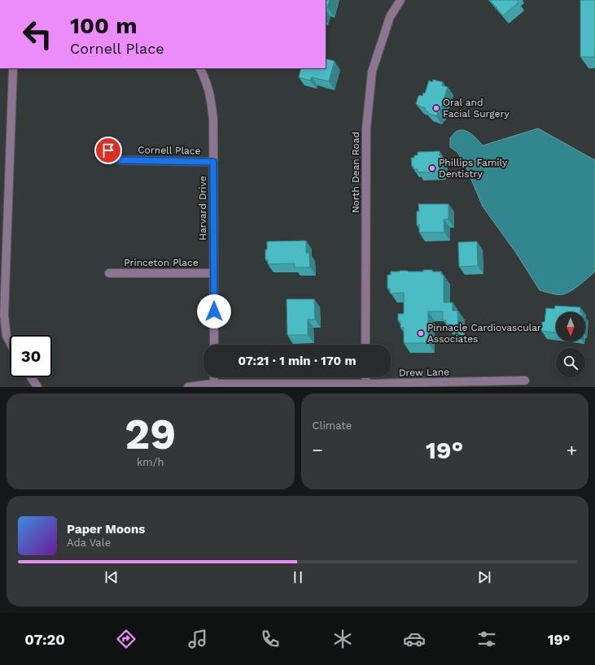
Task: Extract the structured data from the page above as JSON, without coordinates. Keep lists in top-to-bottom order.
{
  "streets": {
    "street": [
      "Cornell Place",
      "North Dean Road",
      "Harvard Drive",
      "Princeton Place",
      "Drew Lane"
    ]
  },
  "crossings": [
    ["Cornell Place", "Harvard Drive"],
    ["Harvard Drive", "Princeton Place"]
  ],
  "places": ["Oral and Facial Surgery", "Phillips Family Dentistry", "Pinnacle Cardiovascular Associates"],
  "north": "bottom",
  "page": {
    "turn": ["100 m", "Cornell Place"],
    "limit": "30",
    "trip": "07:21 · 1 min · 170 m",
    "tile": [
      ["29", "km/h"],
      "Climate"
    ],
    "heat": ["−", "19°", "+"],
    "song": ["Paper Moons", "Ada Vale"],
    "tabs": ["07:20", "19°"]
  }
}
